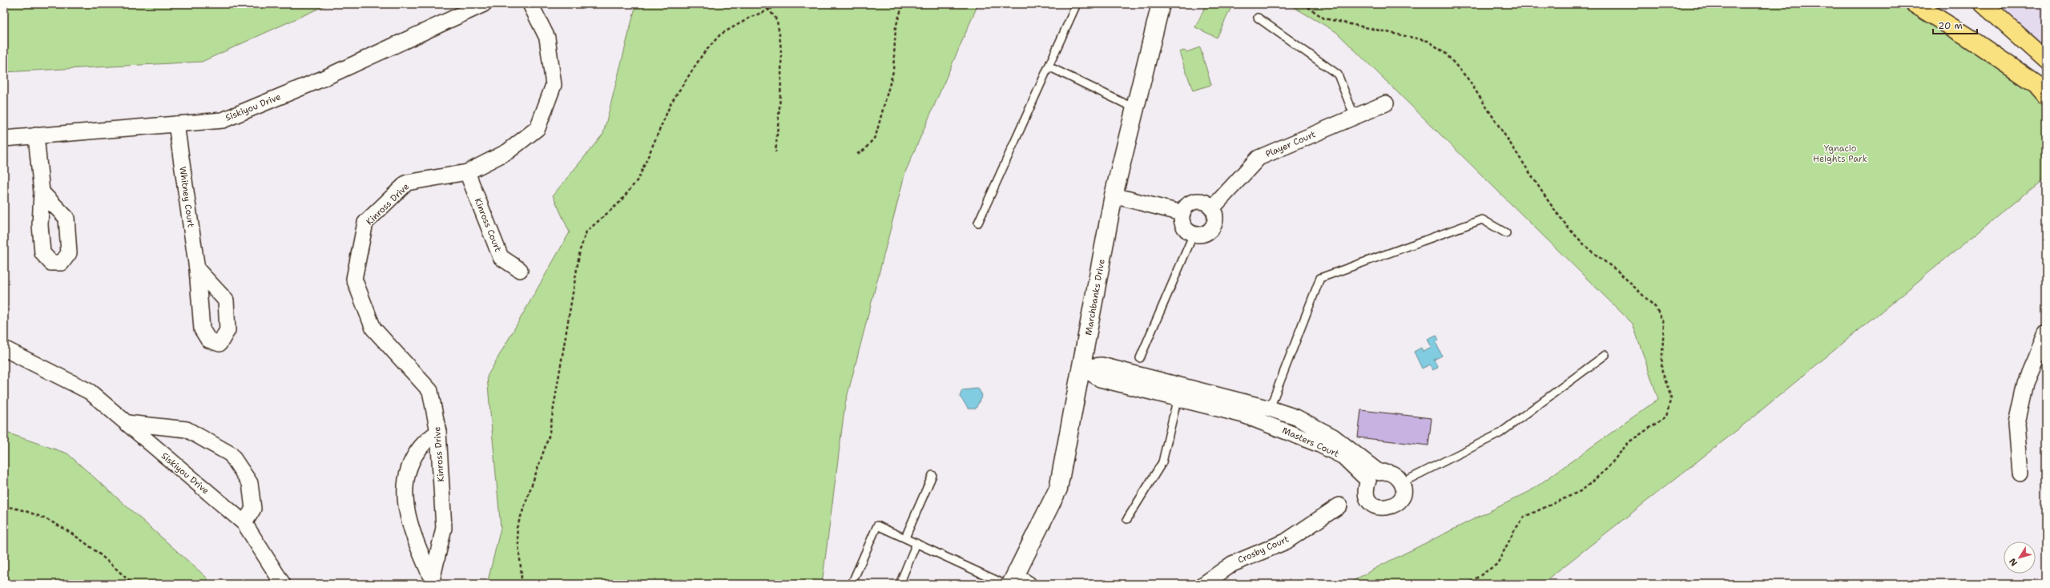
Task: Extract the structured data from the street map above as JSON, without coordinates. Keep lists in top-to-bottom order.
{
  "streets": {
    "street": [
      "Siskiyou Drive",
      "Player Court",
      "Whitney Court",
      "Kinross Drive",
      "Kinross Court",
      "Marchbanks Drive",
      "Masters Court",
      "Crosby Court"
    ]
  },
  "crossings": [
    ["Siskiyou Drive", "Whitney Court"],
    ["Kinross Drive", "Kinross Court"],
    ["Marchbanks Drive", "Masters Court"]
  ],
  "parks": ["Ygnacio Heights Park"],
  "scale_bar": "20 m",
  "north": "bottom left"
}
